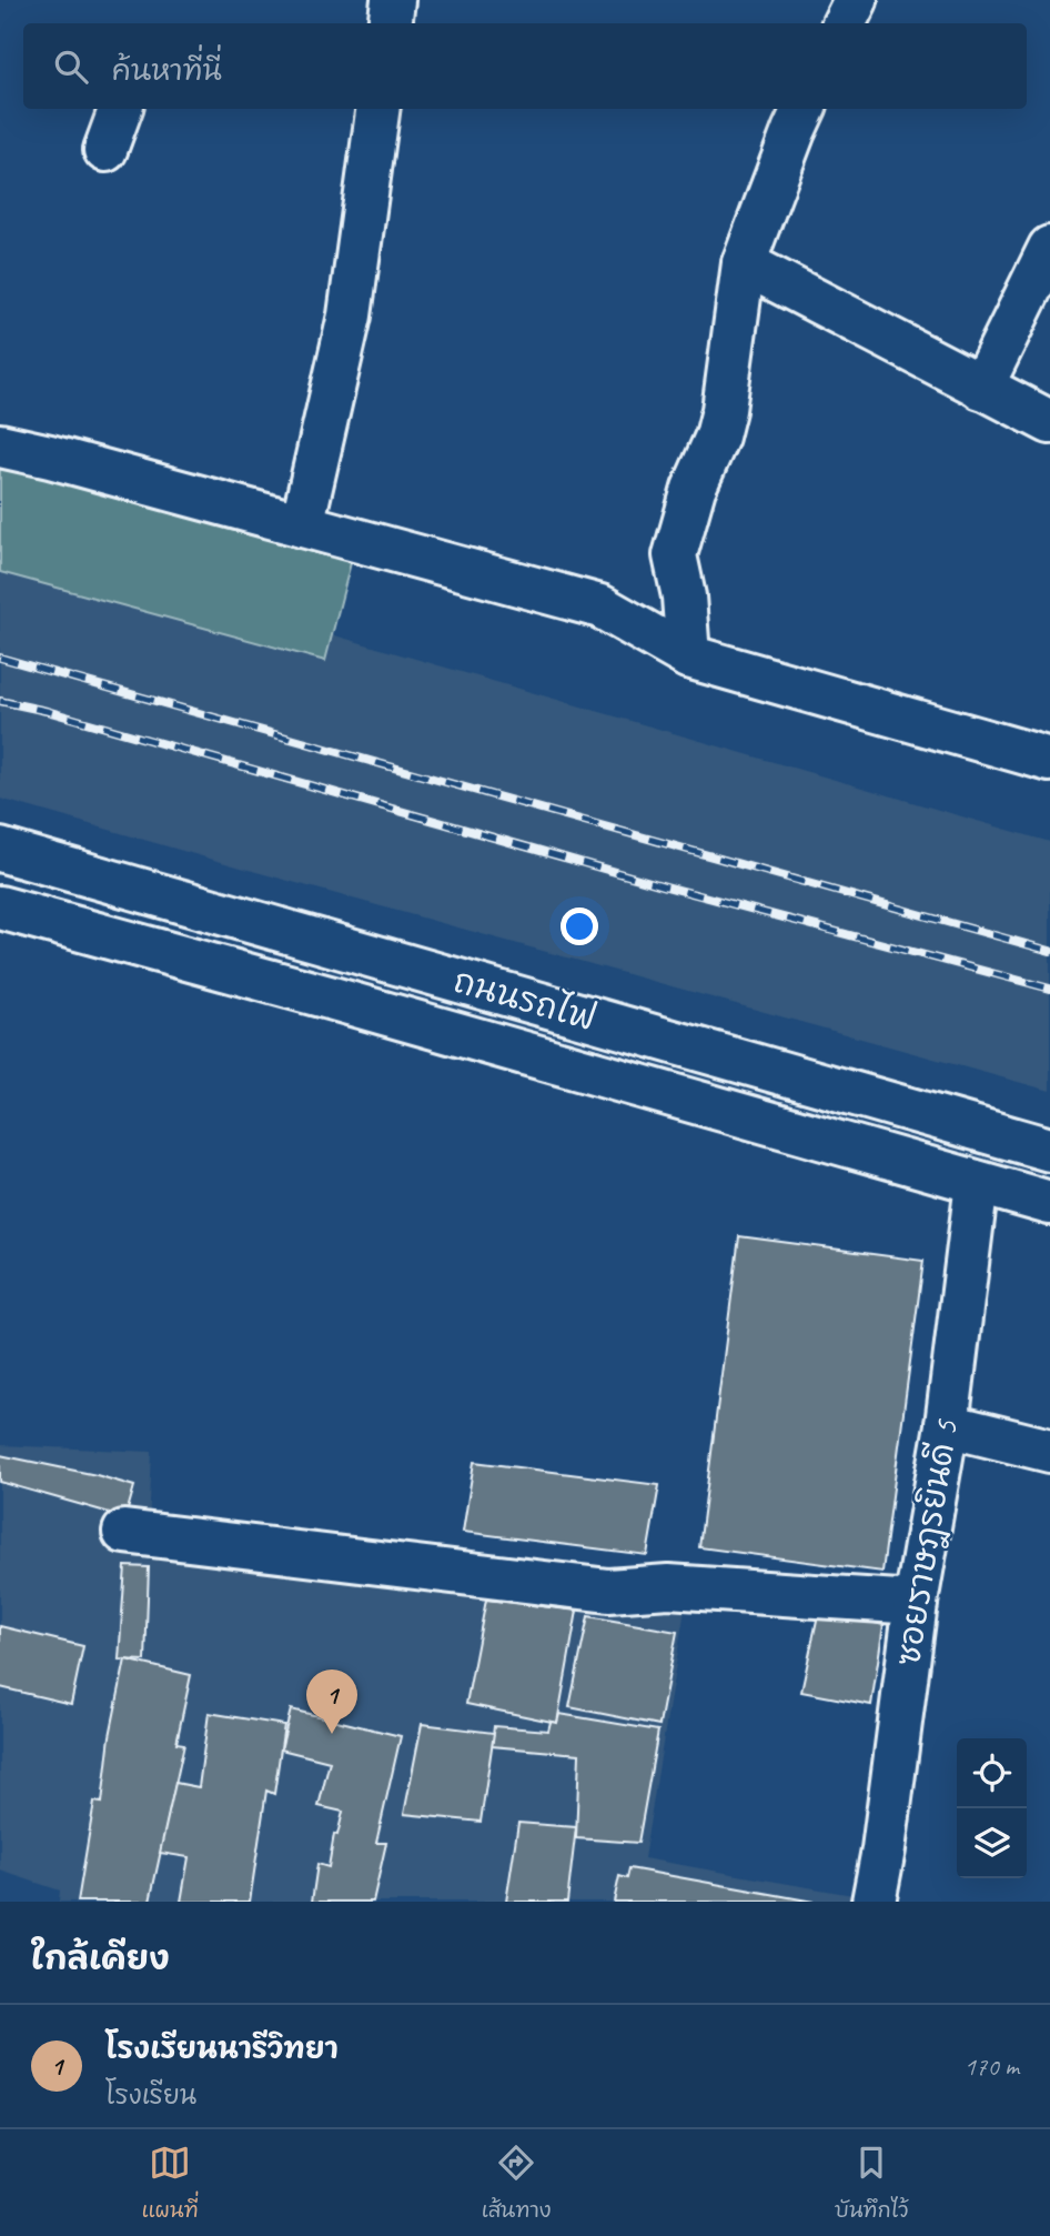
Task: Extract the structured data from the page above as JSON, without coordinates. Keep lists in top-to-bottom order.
{
  "streets": {
    "street": ["ถนนรถไฟ", "ซอยราษฎรยินดี 5"]
  },
  "crossings": [
    ["ถนนรถไฟ", "ซอยราษฎรยินดี 5"]
  ],
  "page": {
    "search": "ค้นหาที่นี่",
    "pins": "1",
    "heading": "ใกล้เคียง",
    "list": [
      {
        "mark": "1",
        "name": "โรงเรียนนารีวิทยา",
        "note": "โรงเรียน",
        "value": "170 m"
      }
    ],
    "nav": ["แผนที่", "เส้นทาง", "บันทึกไว้"]
  }
}
